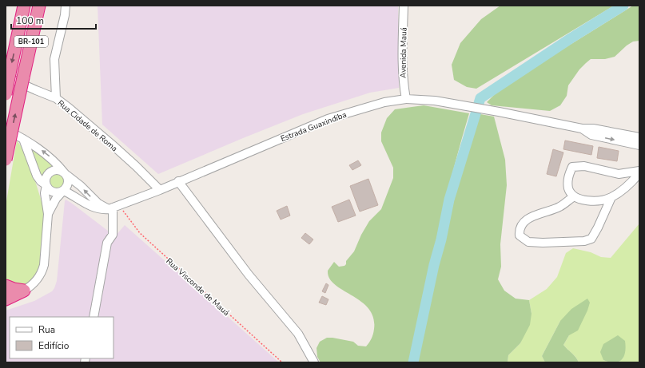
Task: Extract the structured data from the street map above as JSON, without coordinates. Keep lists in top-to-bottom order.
{
  "streets": {
    "highway": ["BR-101"],
    "street": ["Avenida Mauá", "Rua Cidade de Roma", "Estrada Guaxindiba"],
    "path": ["Rua Visconde de Mauá"]
  },
  "crossings": [
    ["BR-101", "Rua Cidade de Roma"],
    ["Avenida Mauá", "Estrada Guaxindiba"],
    ["Rua Cidade de Roma", "Estrada Guaxindiba"],
    ["Estrada Guaxindiba", "Rua Visconde de Mauá"]
  ],
  "legend": ["Rua", "Edifício"],
  "scale_bar": "100 m"
}
